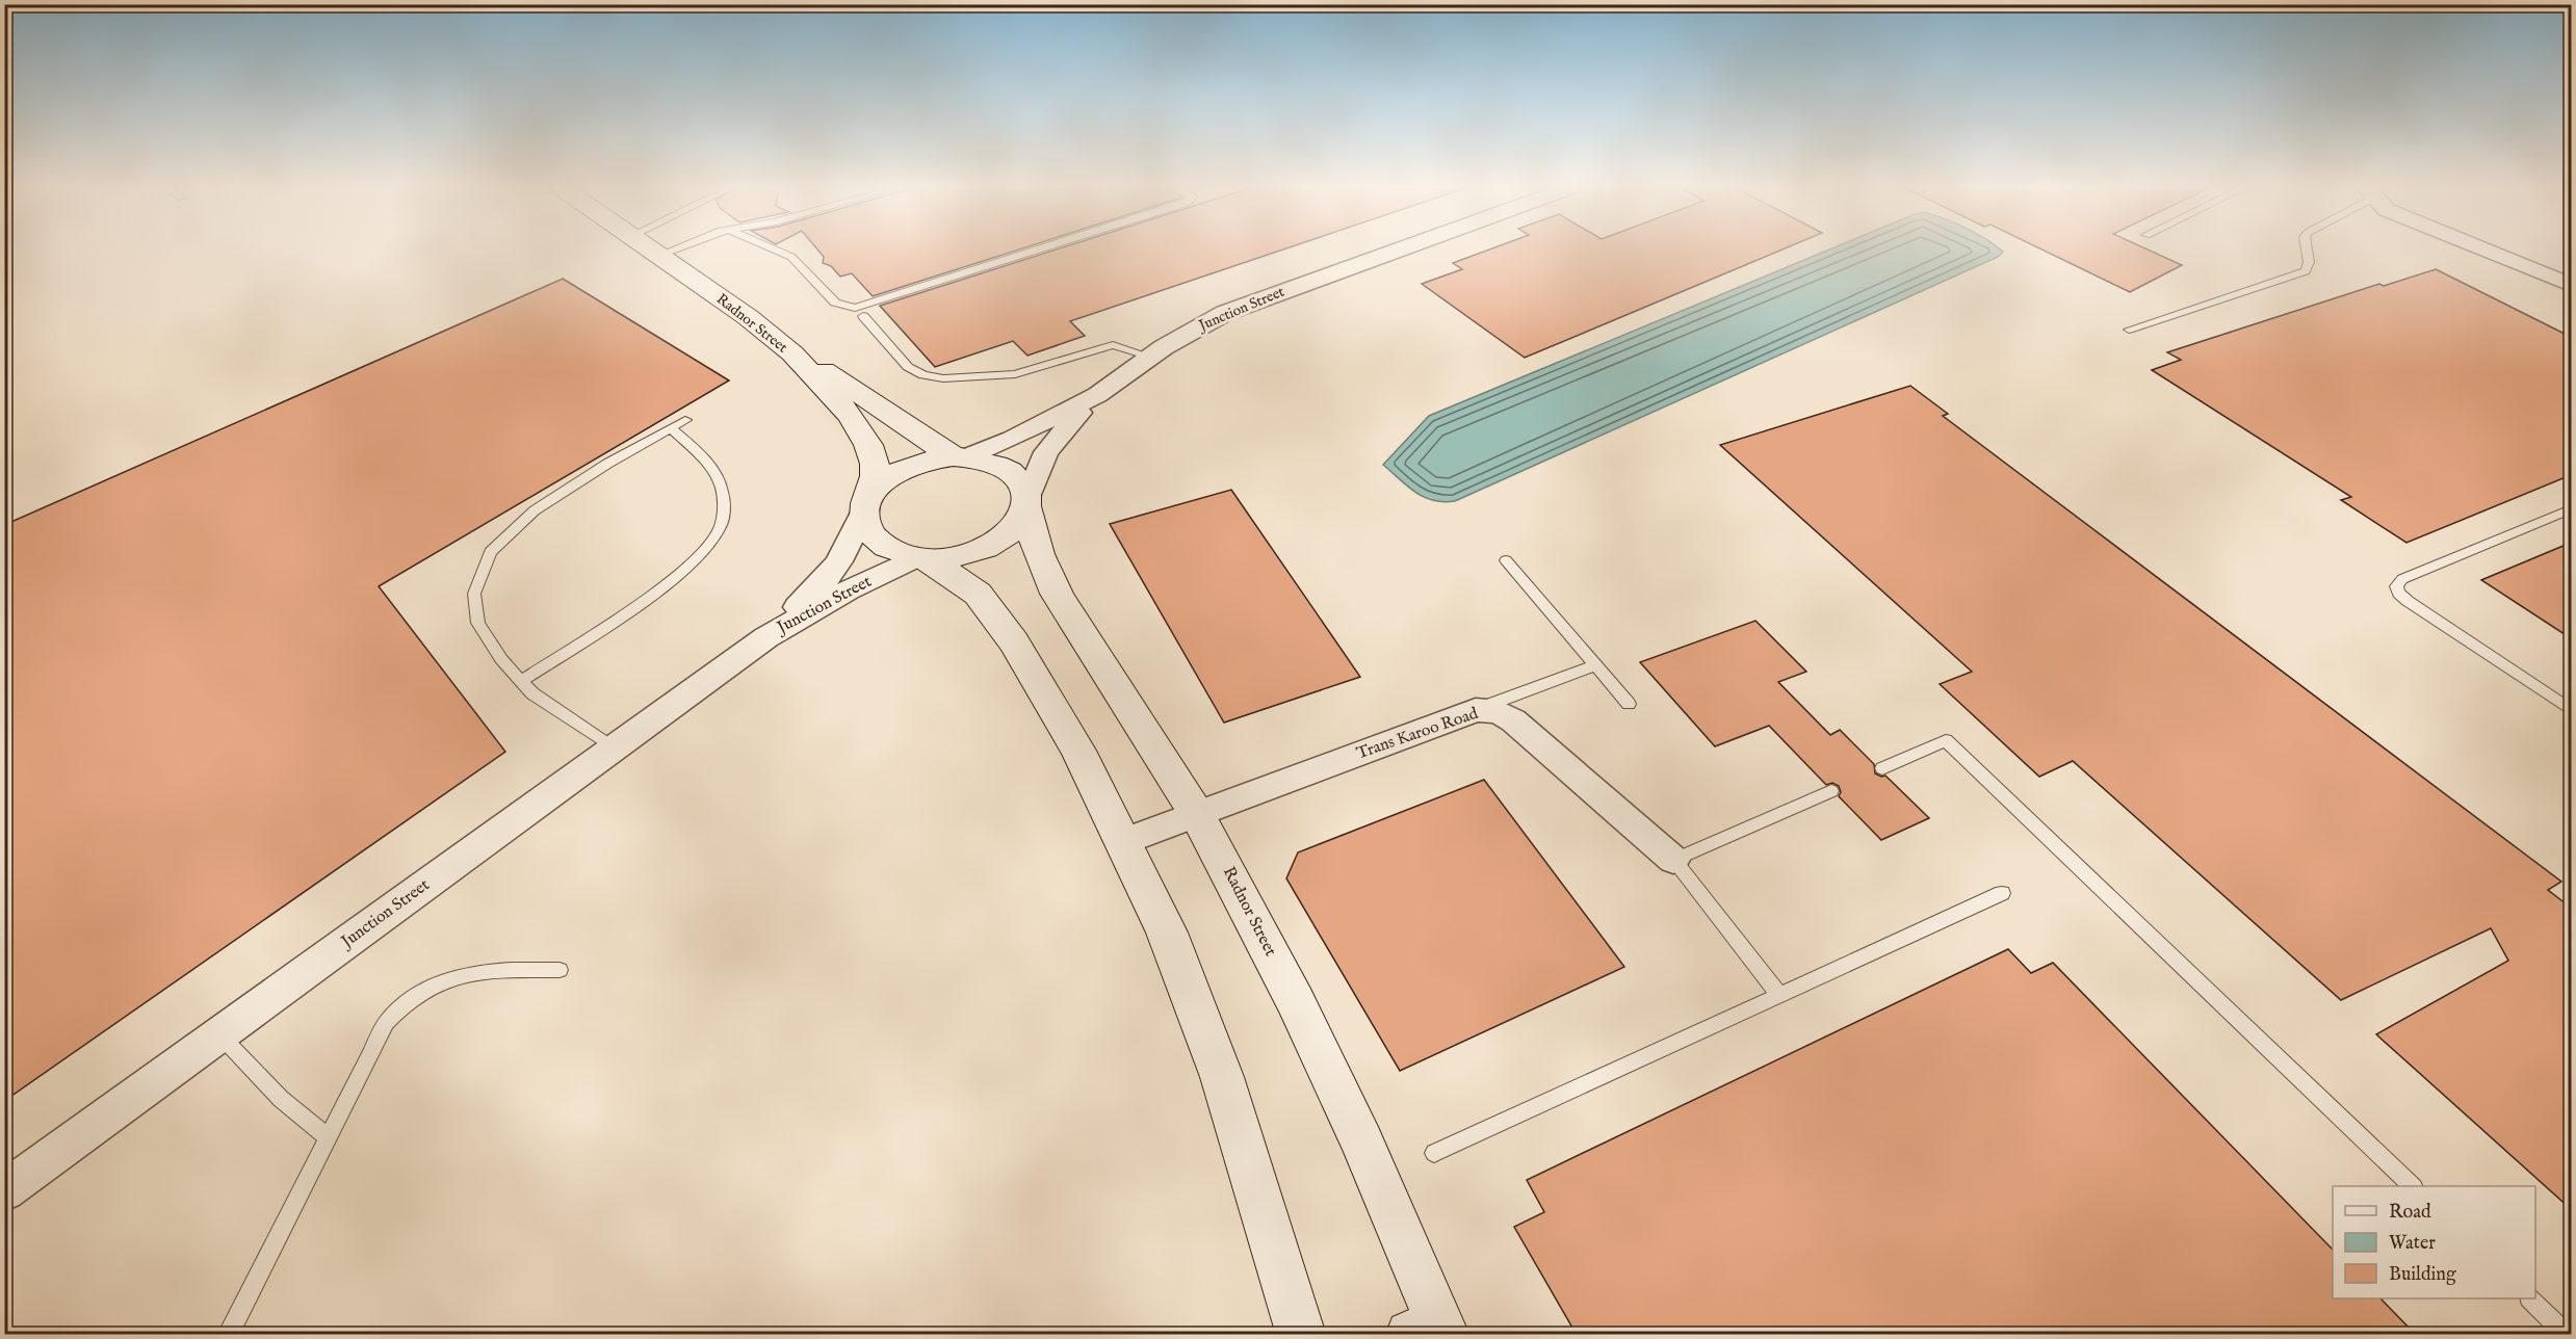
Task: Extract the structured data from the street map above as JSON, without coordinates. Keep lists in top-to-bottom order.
{
  "streets": {
    "street": ["Junction Street", "Radnor Street", "Trans Karoo Road"]
  },
  "crossings": [
    ["Junction Street", "Radnor Street"],
    ["Radnor Street", "Trans Karoo Road"]
  ],
  "legend": ["Road", "Water", "Building"]
}
